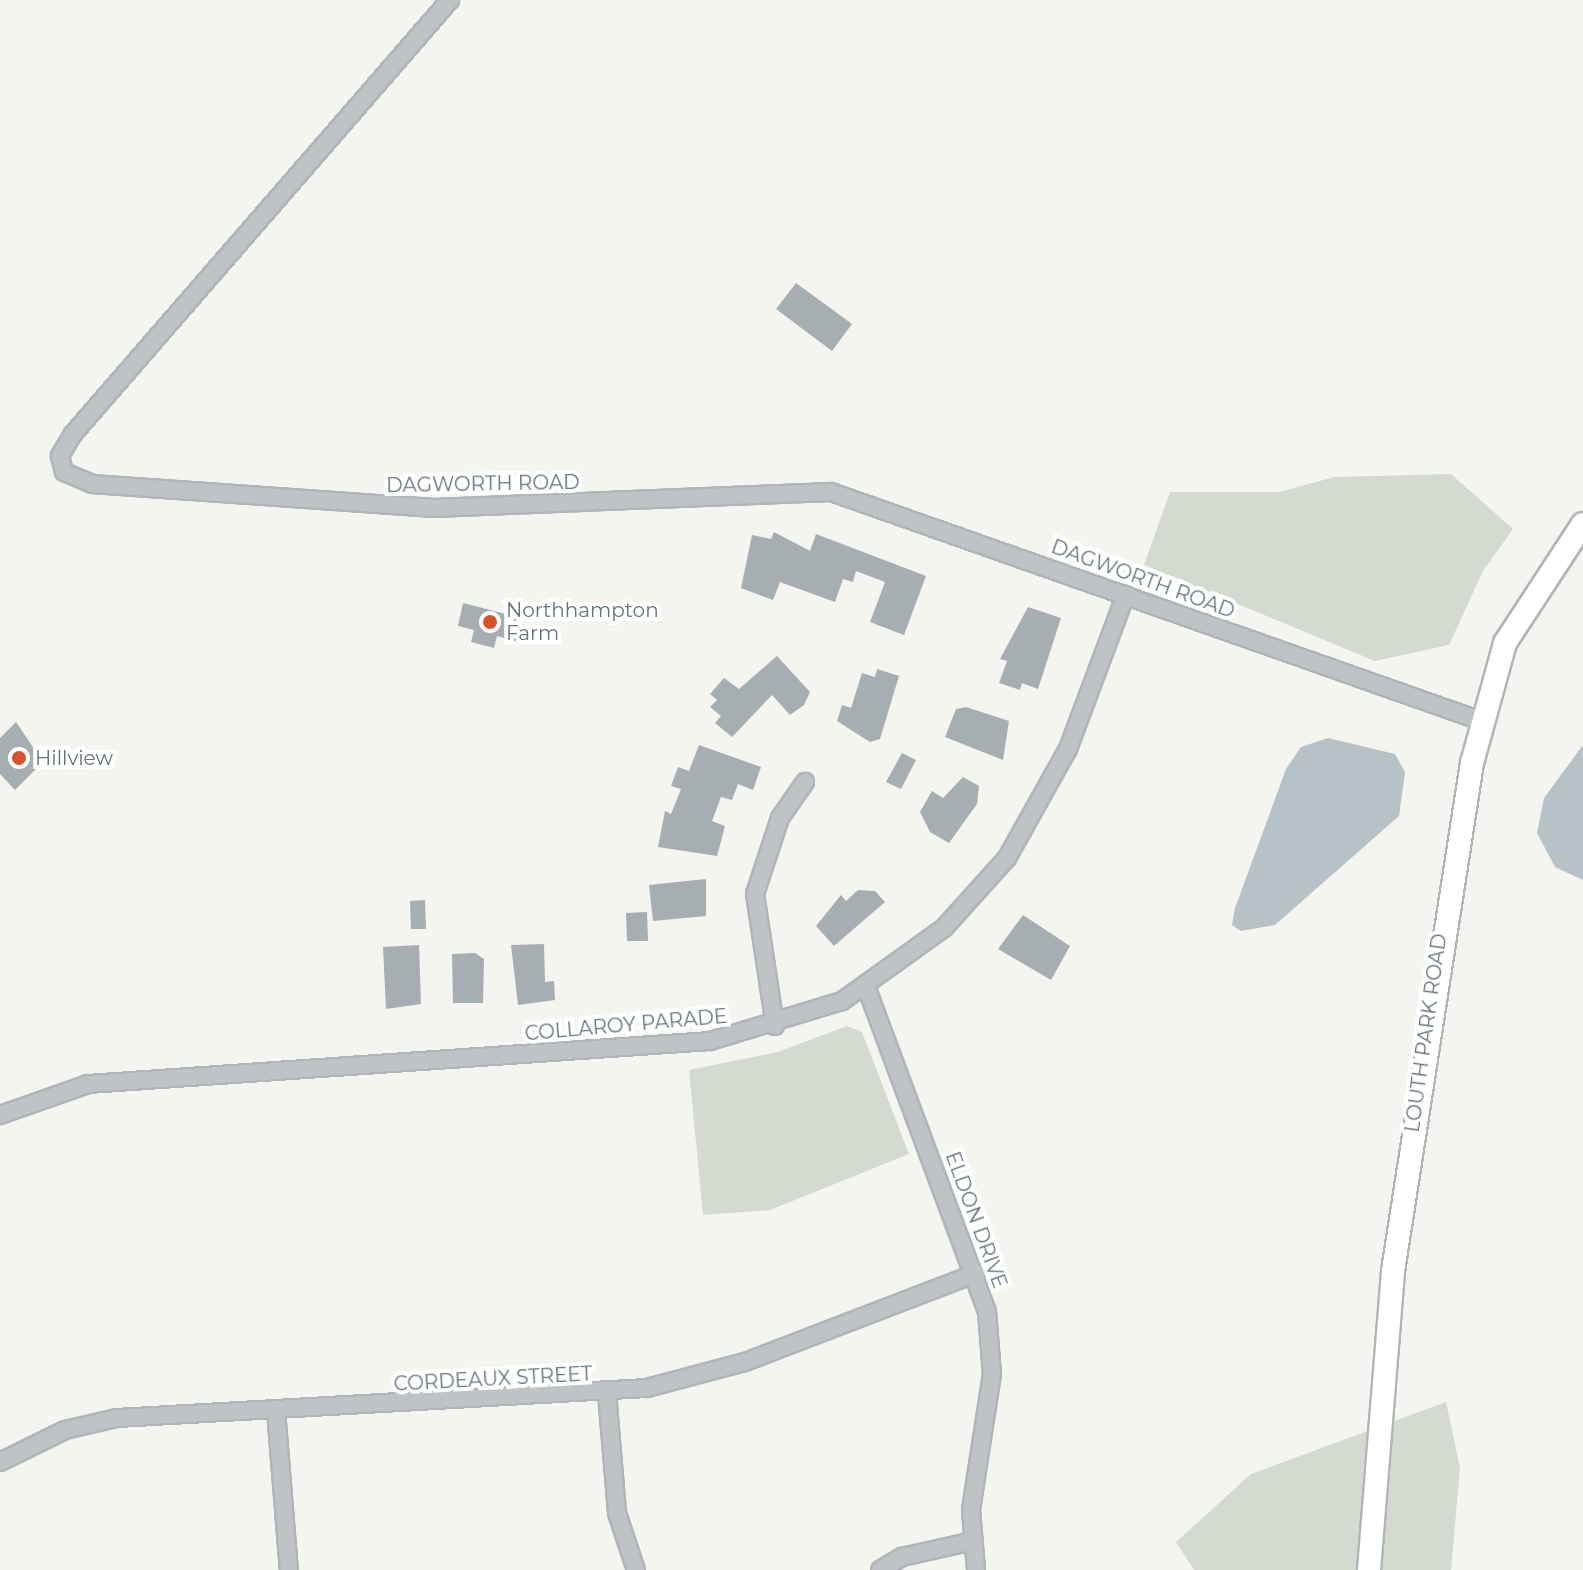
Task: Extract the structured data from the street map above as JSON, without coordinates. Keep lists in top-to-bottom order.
{
  "streets": {
    "street": [
      "DAGWORTH ROAD",
      "COLLAROY PARADE",
      "LOUTH PARK ROAD",
      "ELDON DRIVE",
      "CORDEAUX STREET"
    ]
  },
  "crossings": [
    ["DAGWORTH ROAD", "COLLAROY PARADE"],
    ["DAGWORTH ROAD", "LOUTH PARK ROAD"],
    ["COLLAROY PARADE", "ELDON DRIVE"],
    ["ELDON DRIVE", "CORDEAUX STREET"]
  ],
  "places": ["Northhampton Farm", "Hillview"]
}
